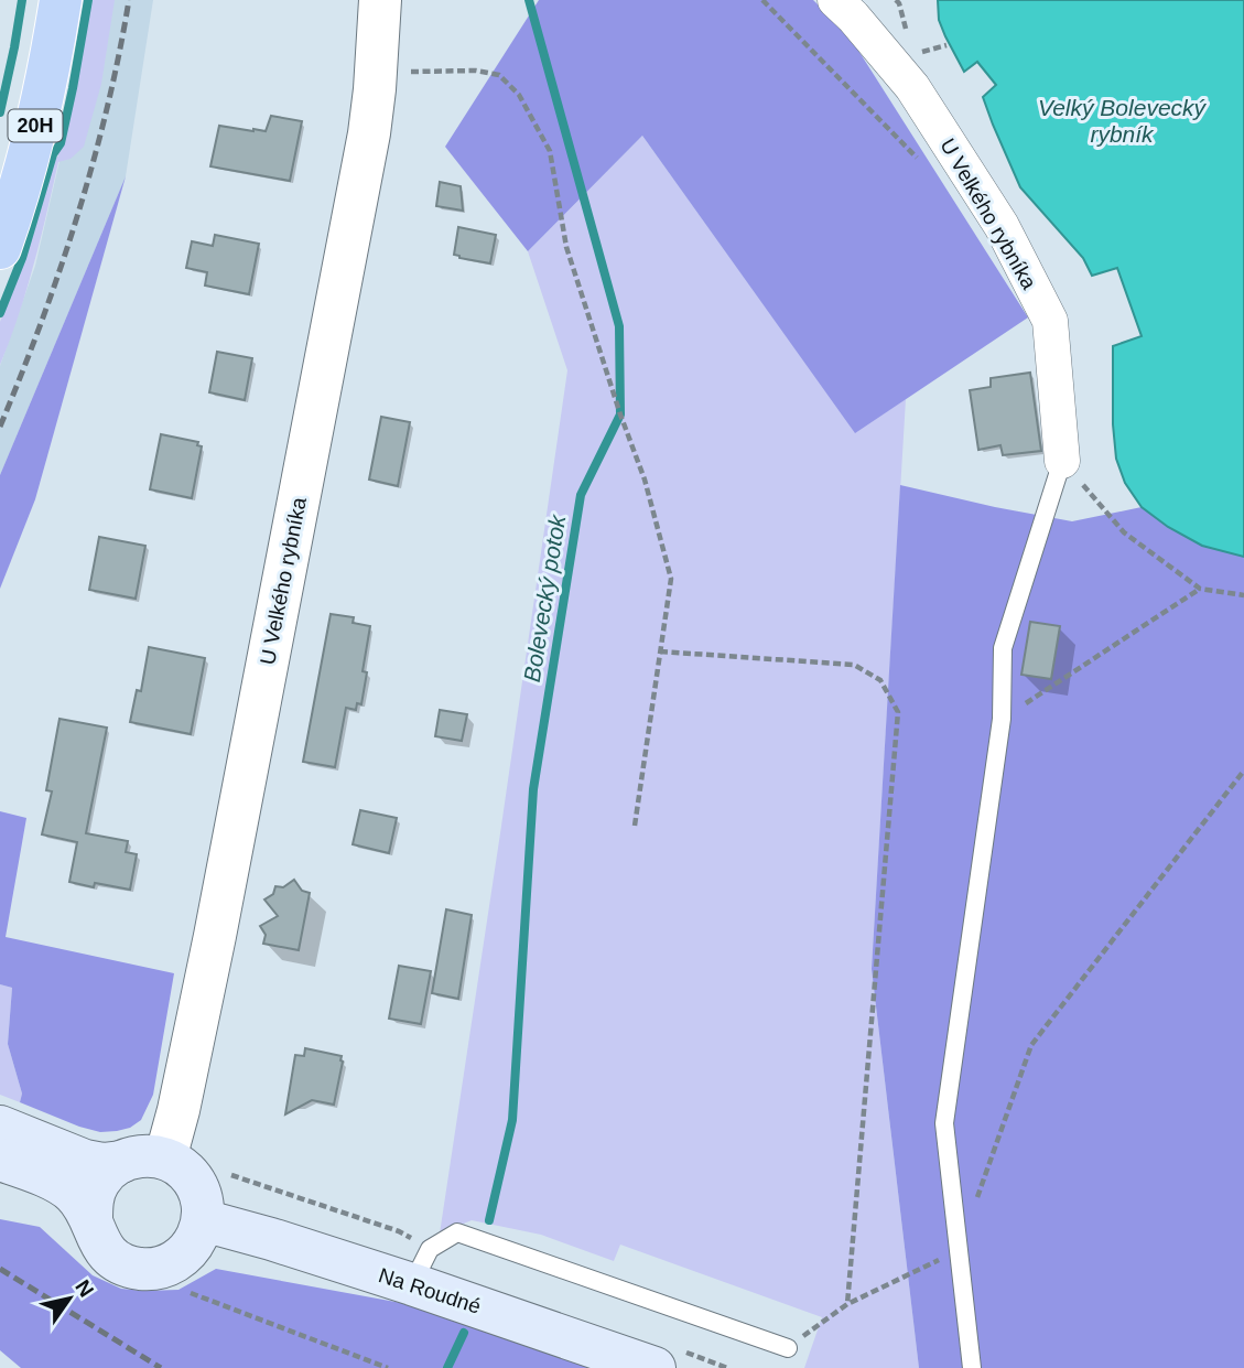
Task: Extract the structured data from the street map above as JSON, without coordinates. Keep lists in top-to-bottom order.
{
  "streets": {
    "main road": ["20H", "Na Roudné"],
    "street": ["U Velkého rybníka"]
  },
  "crossings": [
    ["U Velkého rybníka", "Na Roudné"]
  ],
  "water": ["Velký Bolevecký rybník", "Bolevecký potok"],
  "north": "top right"
}
